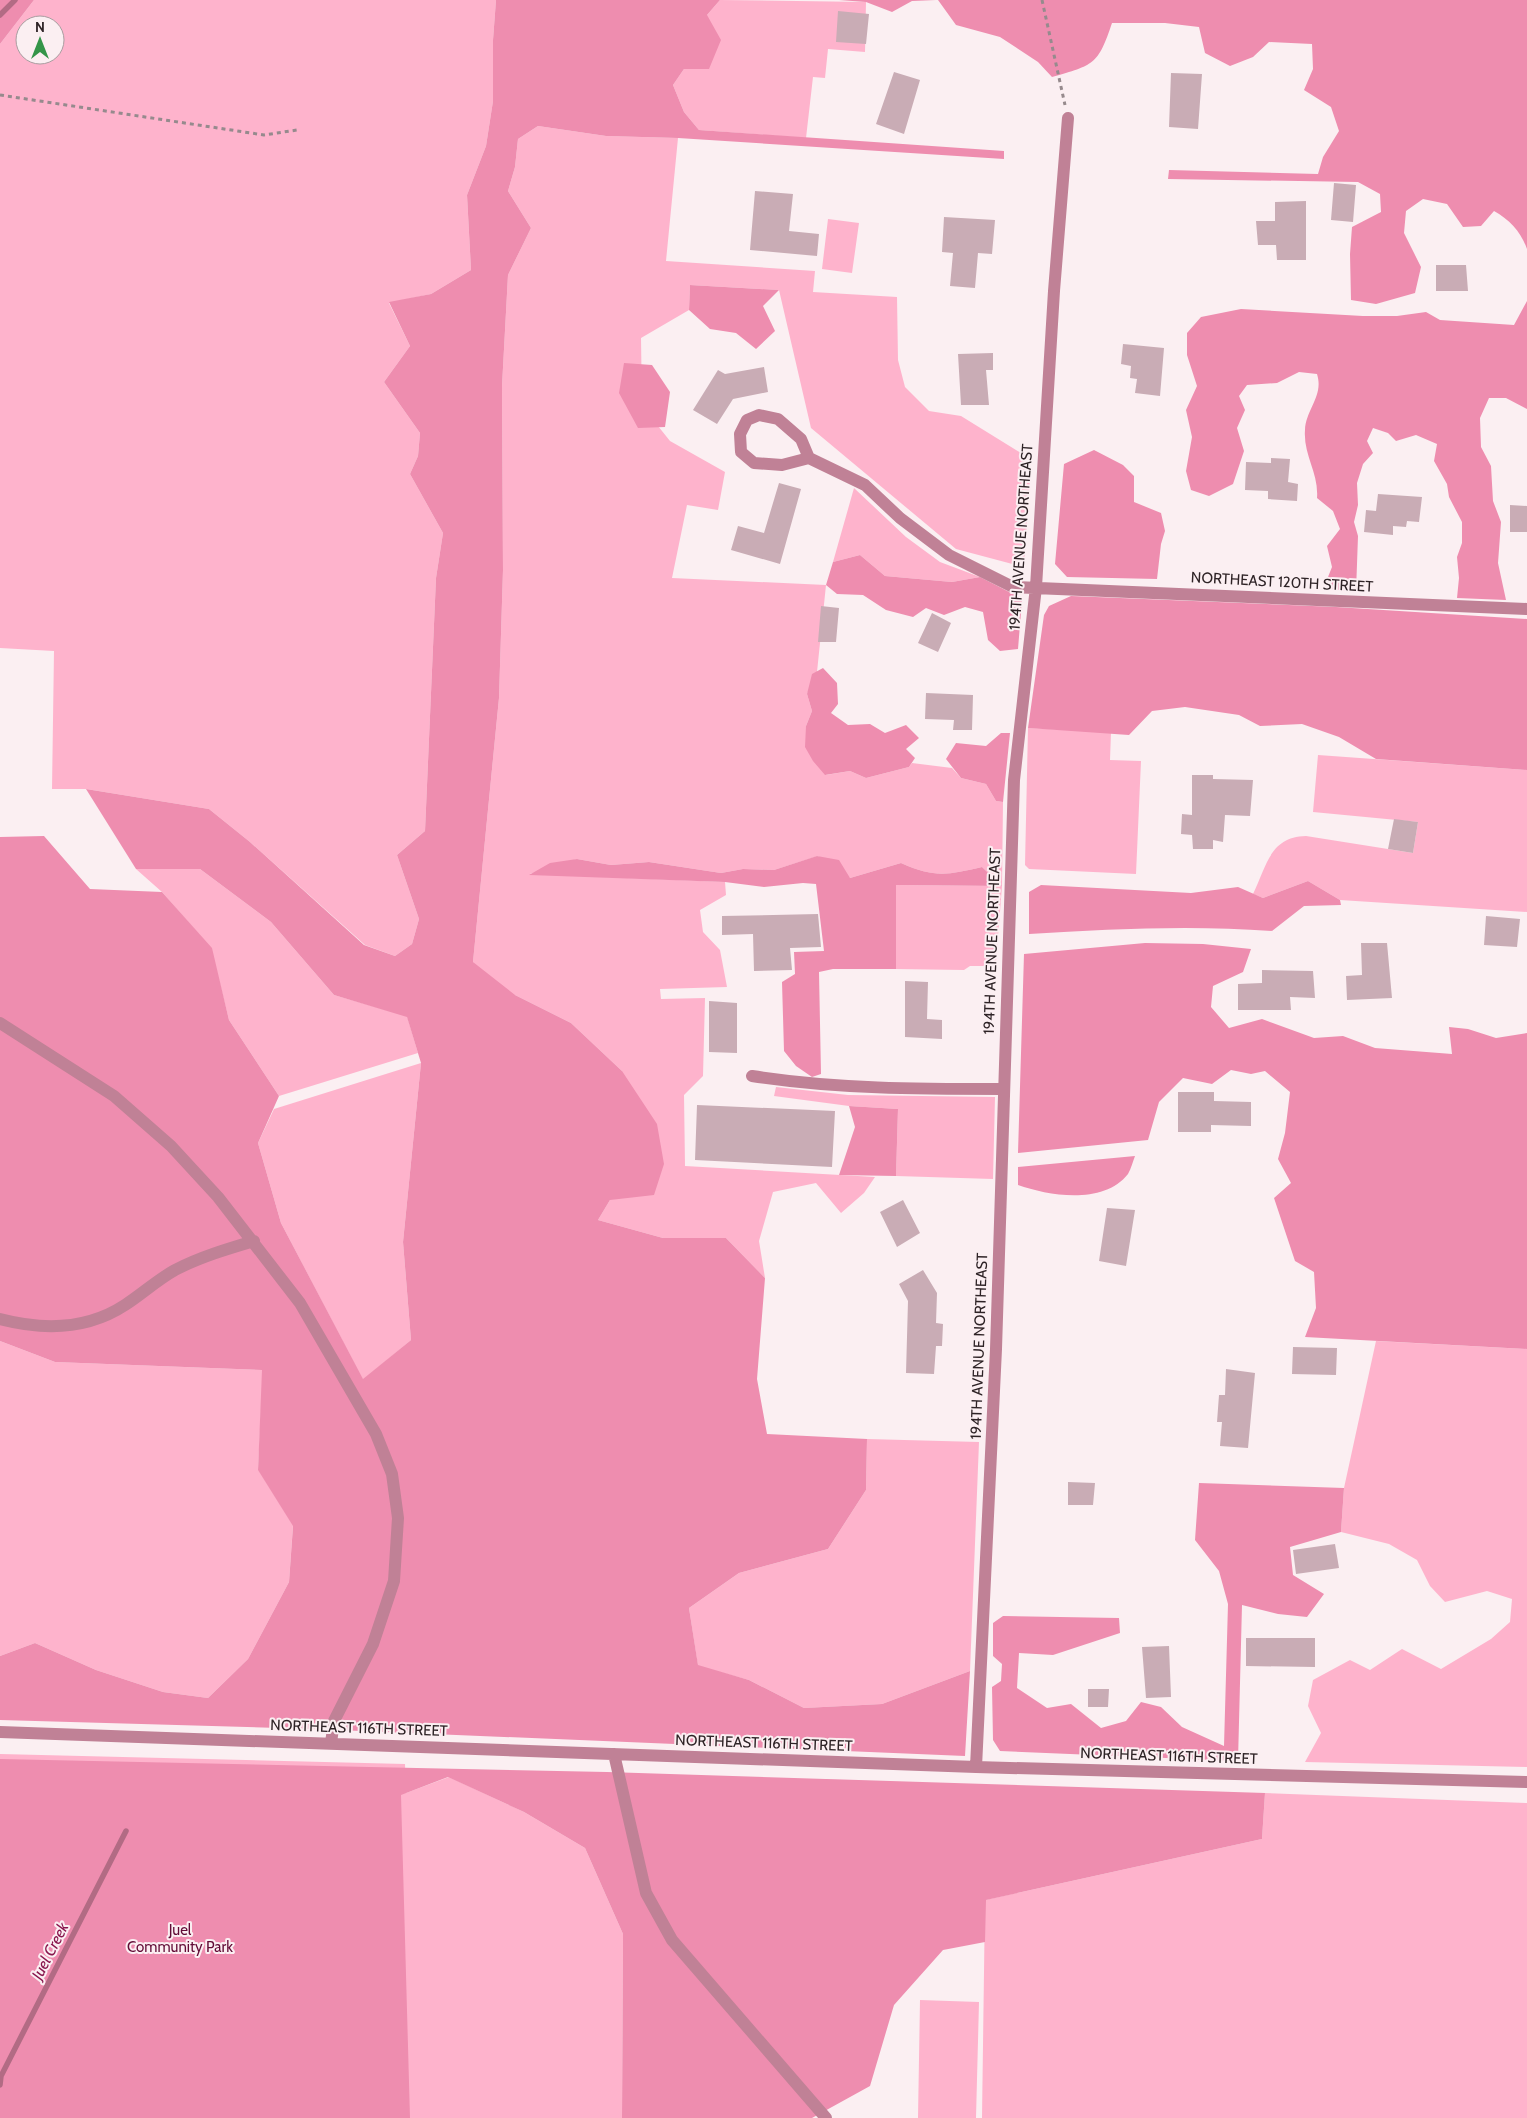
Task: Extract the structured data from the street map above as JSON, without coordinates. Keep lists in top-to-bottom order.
{
  "streets": {
    "street": ["194TH AVENUE NORTHEAST", "NORTHEAST 120TH STREET", "NORTHEAST 116TH STREET"]
  },
  "crossings": [
    ["194TH AVENUE NORTHEAST", "NORTHEAST 120TH STREET"],
    ["194TH AVENUE NORTHEAST", "NORTHEAST 116TH STREET"]
  ],
  "water": ["Juel Creek"],
  "parks": ["Juel Community Park"],
  "north": "top"
}
